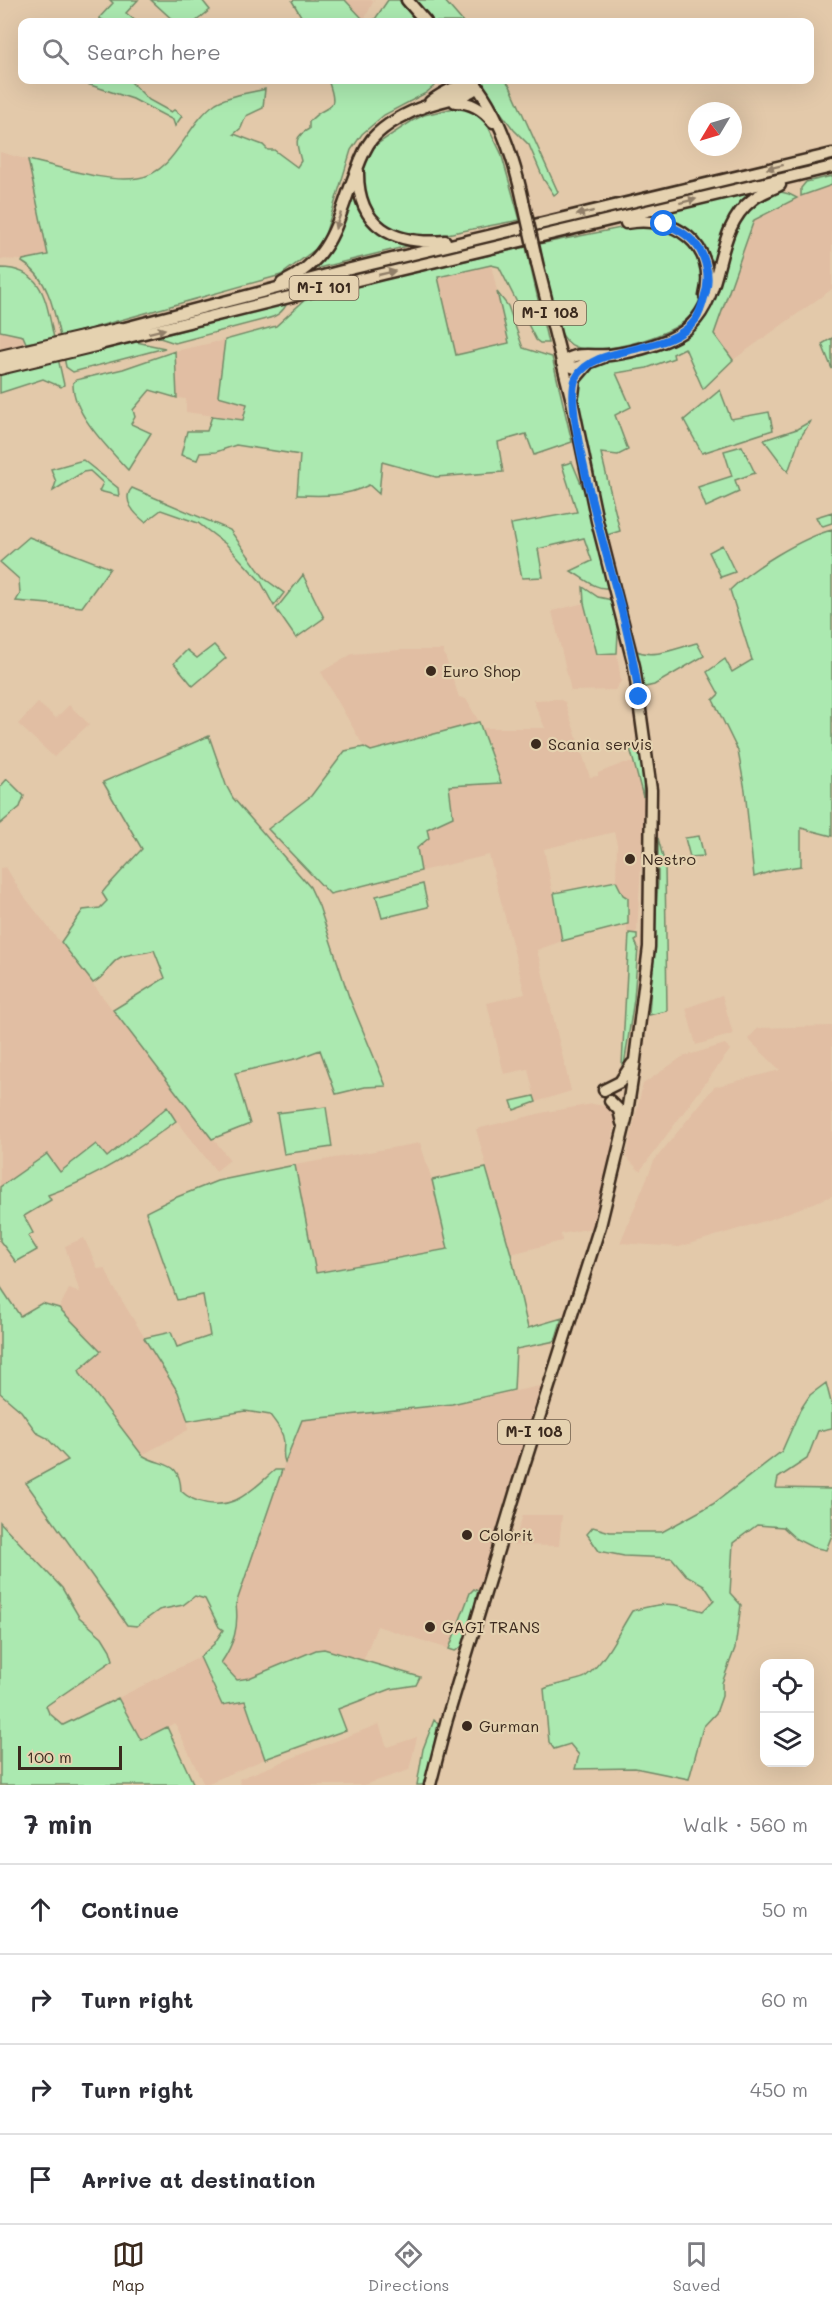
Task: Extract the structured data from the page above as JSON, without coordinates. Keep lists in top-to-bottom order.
{
  "streets": {
    "highway": ["M-I 101"],
    "main road": ["M-I 108"]
  },
  "places": [
    "Euro Shop",
    "Scania servis",
    "Nestro",
    "Colorit",
    "GAGI TRANS",
    "Gurman"
  ],
  "scale_bar": "100 m",
  "north": "bottom left",
  "page": {
    "search": "Search here",
    "scale": "100 m",
    "heading": ["7 min", "Walk · 560 m"],
    "list": [
      ["Continue", "50 m"],
      ["Turn right", "60 m"],
      ["Turn right", "450 m"],
      "Arrive at destination"
    ],
    "nav": ["Map", "Directions", "Saved"]
  }
}
